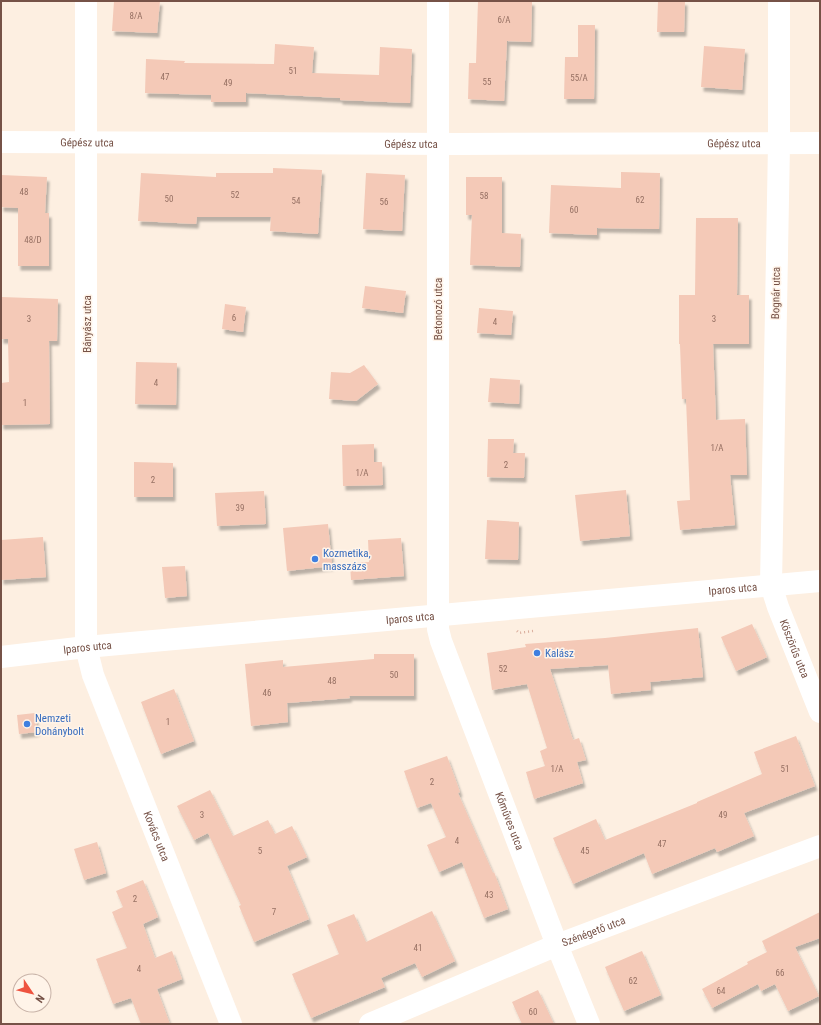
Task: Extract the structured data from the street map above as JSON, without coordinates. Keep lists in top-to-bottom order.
{
  "streets": {
    "street": [
      "Gépész utca",
      "Bognár utca",
      "Betonozó utca",
      "Bányász utca",
      "Iparos utca",
      "Köszörűs utca",
      "Kőműves utca",
      "Kovács utca",
      "Szénégető utca"
    ]
  },
  "crossings": [
    ["Gépész utca", "Bognár utca"],
    ["Gépész utca", "Betonozó utca"],
    ["Gépész utca", "Bányász utca"],
    ["Bognár utca", "Iparos utca"],
    ["Bognár utca", "Köszörűs utca"],
    ["Betonozó utca", "Iparos utca"],
    ["Betonozó utca", "Kőműves utca"],
    ["Bányász utca", "Iparos utca"],
    ["Bányász utca", "Kovács utca"],
    ["Iparos utca", "Köszörűs utca"],
    ["Iparos utca", "Kőműves utca"],
    ["Iparos utca", "Kovács utca"],
    ["Kőműves utca", "Szénégető utca"]
  ],
  "places": ["Kozmetika, masszázs", "Kalász", "Nemzeti Dohánybolt"],
  "house_numbers": [
    "8/A",
    "6/A",
    "51",
    "47",
    "55/A",
    "55",
    "49",
    "48",
    "52",
    "58",
    "50",
    "62",
    "54",
    "56",
    "60",
    "48/D",
    "6",
    "3",
    "3",
    "4",
    "4",
    "1",
    "1/A",
    "2",
    "1/A",
    "2",
    "39",
    "52",
    "50",
    "48",
    "46",
    "1",
    "1/A",
    "51",
    "2",
    "3",
    "49",
    "4",
    "47",
    "5",
    "45",
    "43",
    "2",
    "7",
    "41",
    "4",
    "66",
    "62",
    "64",
    "60"
  ],
  "north": "bottom right"
}
